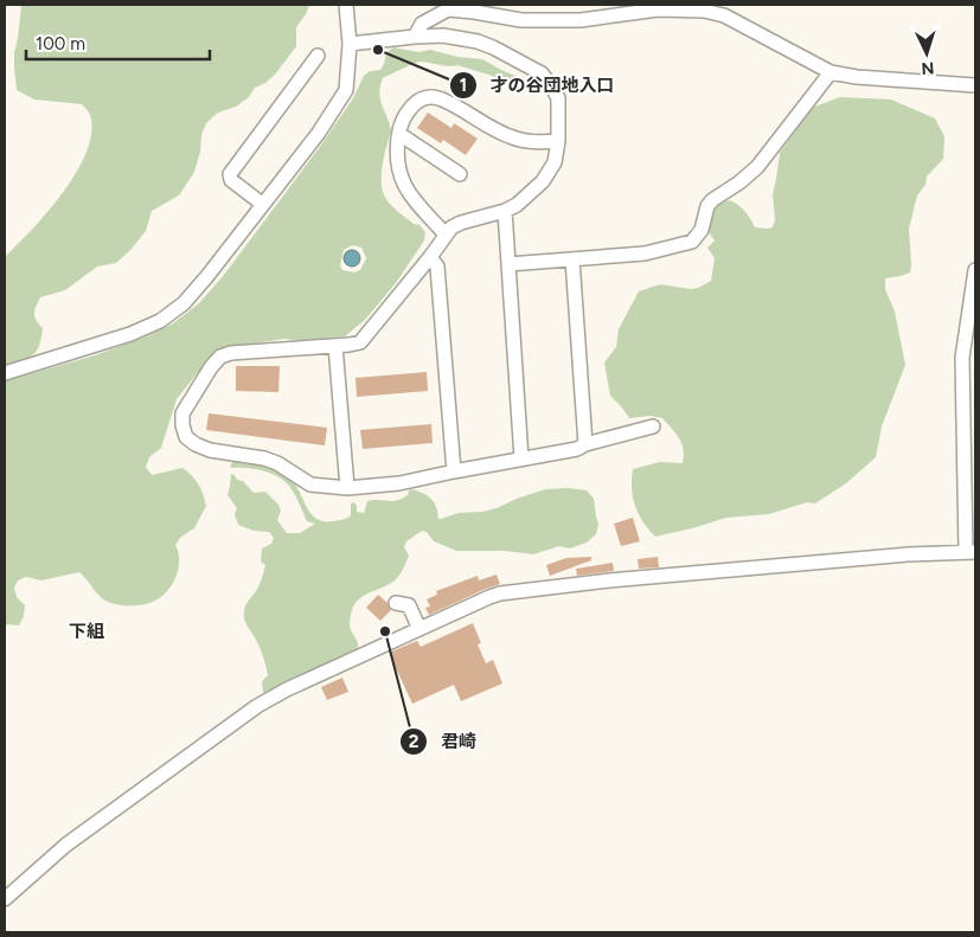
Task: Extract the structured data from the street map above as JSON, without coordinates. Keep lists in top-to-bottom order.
{
  "districts": ["下組"],
  "places": ["才の谷団地入口", "君崎"],
  "scale_bar": "100 m",
  "north": "bottom"
}
